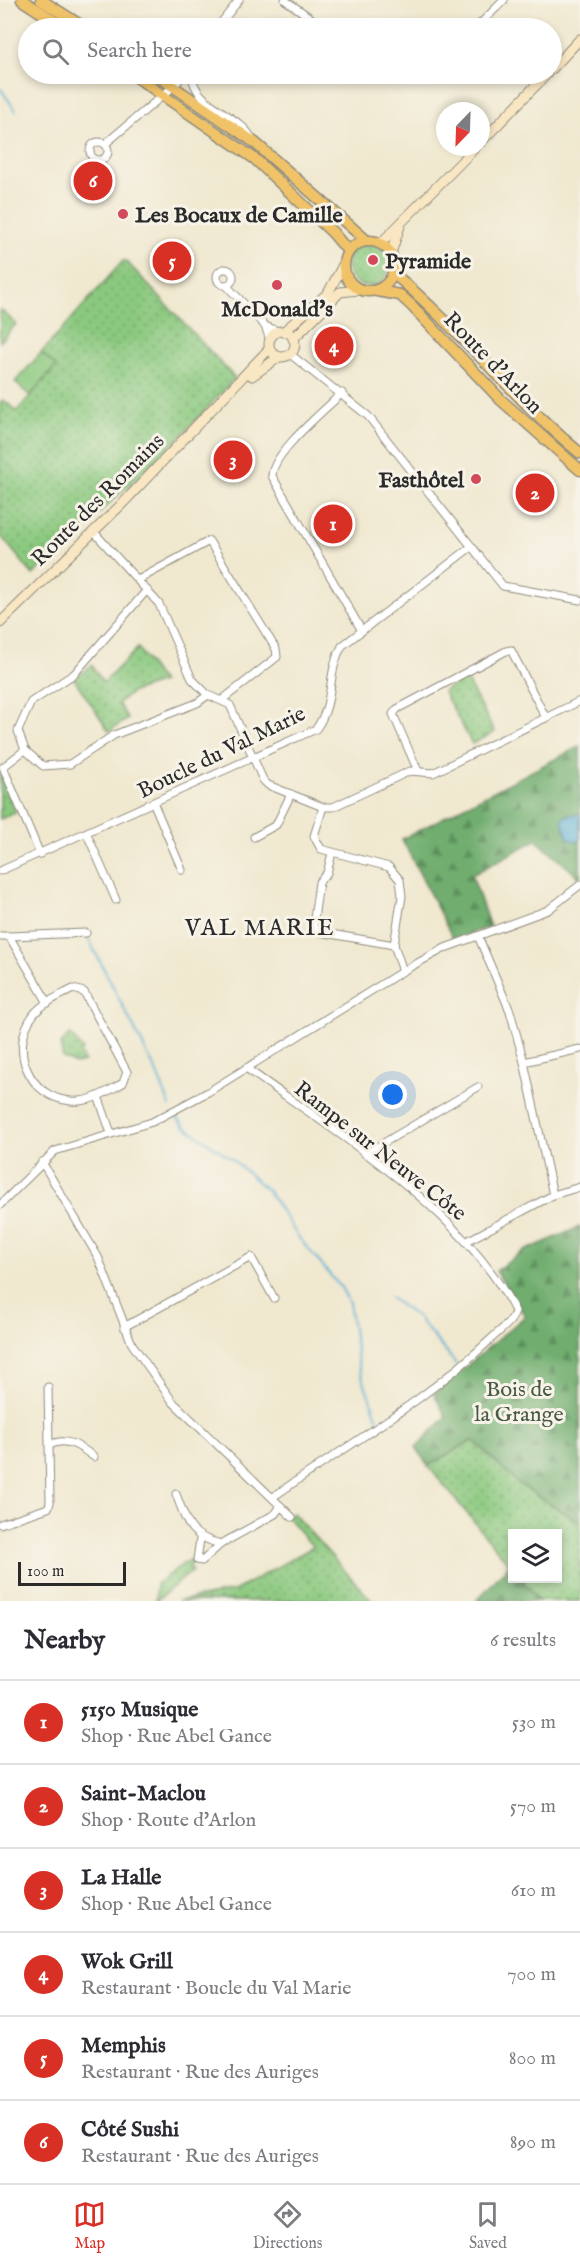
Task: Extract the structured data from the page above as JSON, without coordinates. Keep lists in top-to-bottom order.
{
  "streets": {
    "main road": ["Route d'Arlon"],
    "street": ["Route des Romains", "Boucle du Val Marie", "Rampe sur Neuve Côte"]
  },
  "crossings": [
    ["Route d'Arlon", "Route des Romains"]
  ],
  "districts": ["VAL MARIE"],
  "parks": ["Bois de la Grange"],
  "places": [
    "Les Bocaux de Camille",
    "Pyramide",
    "McDonald's",
    "Fasthôtel"
  ],
  "scale_bar": "100 m",
  "north": "bottom left",
  "page": {
    "search": "Search here",
    "pins": [
      "6",
      "5",
      "4",
      "3",
      "2",
      "1"
    ],
    "scale": "100 m",
    "heading": ["Nearby", "6 results"],
    "list": [
      {
        "mark": "1",
        "name": "5150 Musique",
        "note": "Shop · Rue Abel Gance",
        "value": "530 m"
      },
      {
        "mark": "2",
        "name": "Saint-Maclou",
        "note": "Shop · Route d'Arlon",
        "value": "570 m"
      },
      {
        "mark": "3",
        "name": "La Halle",
        "note": "Shop · Rue Abel Gance",
        "value": "610 m"
      },
      {
        "mark": "4",
        "name": "Wok Grill",
        "note": "Restaurant · Boucle du Val Marie",
        "value": "700 m"
      },
      {
        "mark": "5",
        "name": "Memphis",
        "note": "Restaurant · Rue des Auriges",
        "value": "800 m"
      },
      {
        "mark": "6",
        "name": "Côté Sushi",
        "note": "Restaurant · Rue des Auriges",
        "value": "890 m"
      }
    ],
    "nav": ["Map", "Directions", "Saved"]
  }
}
